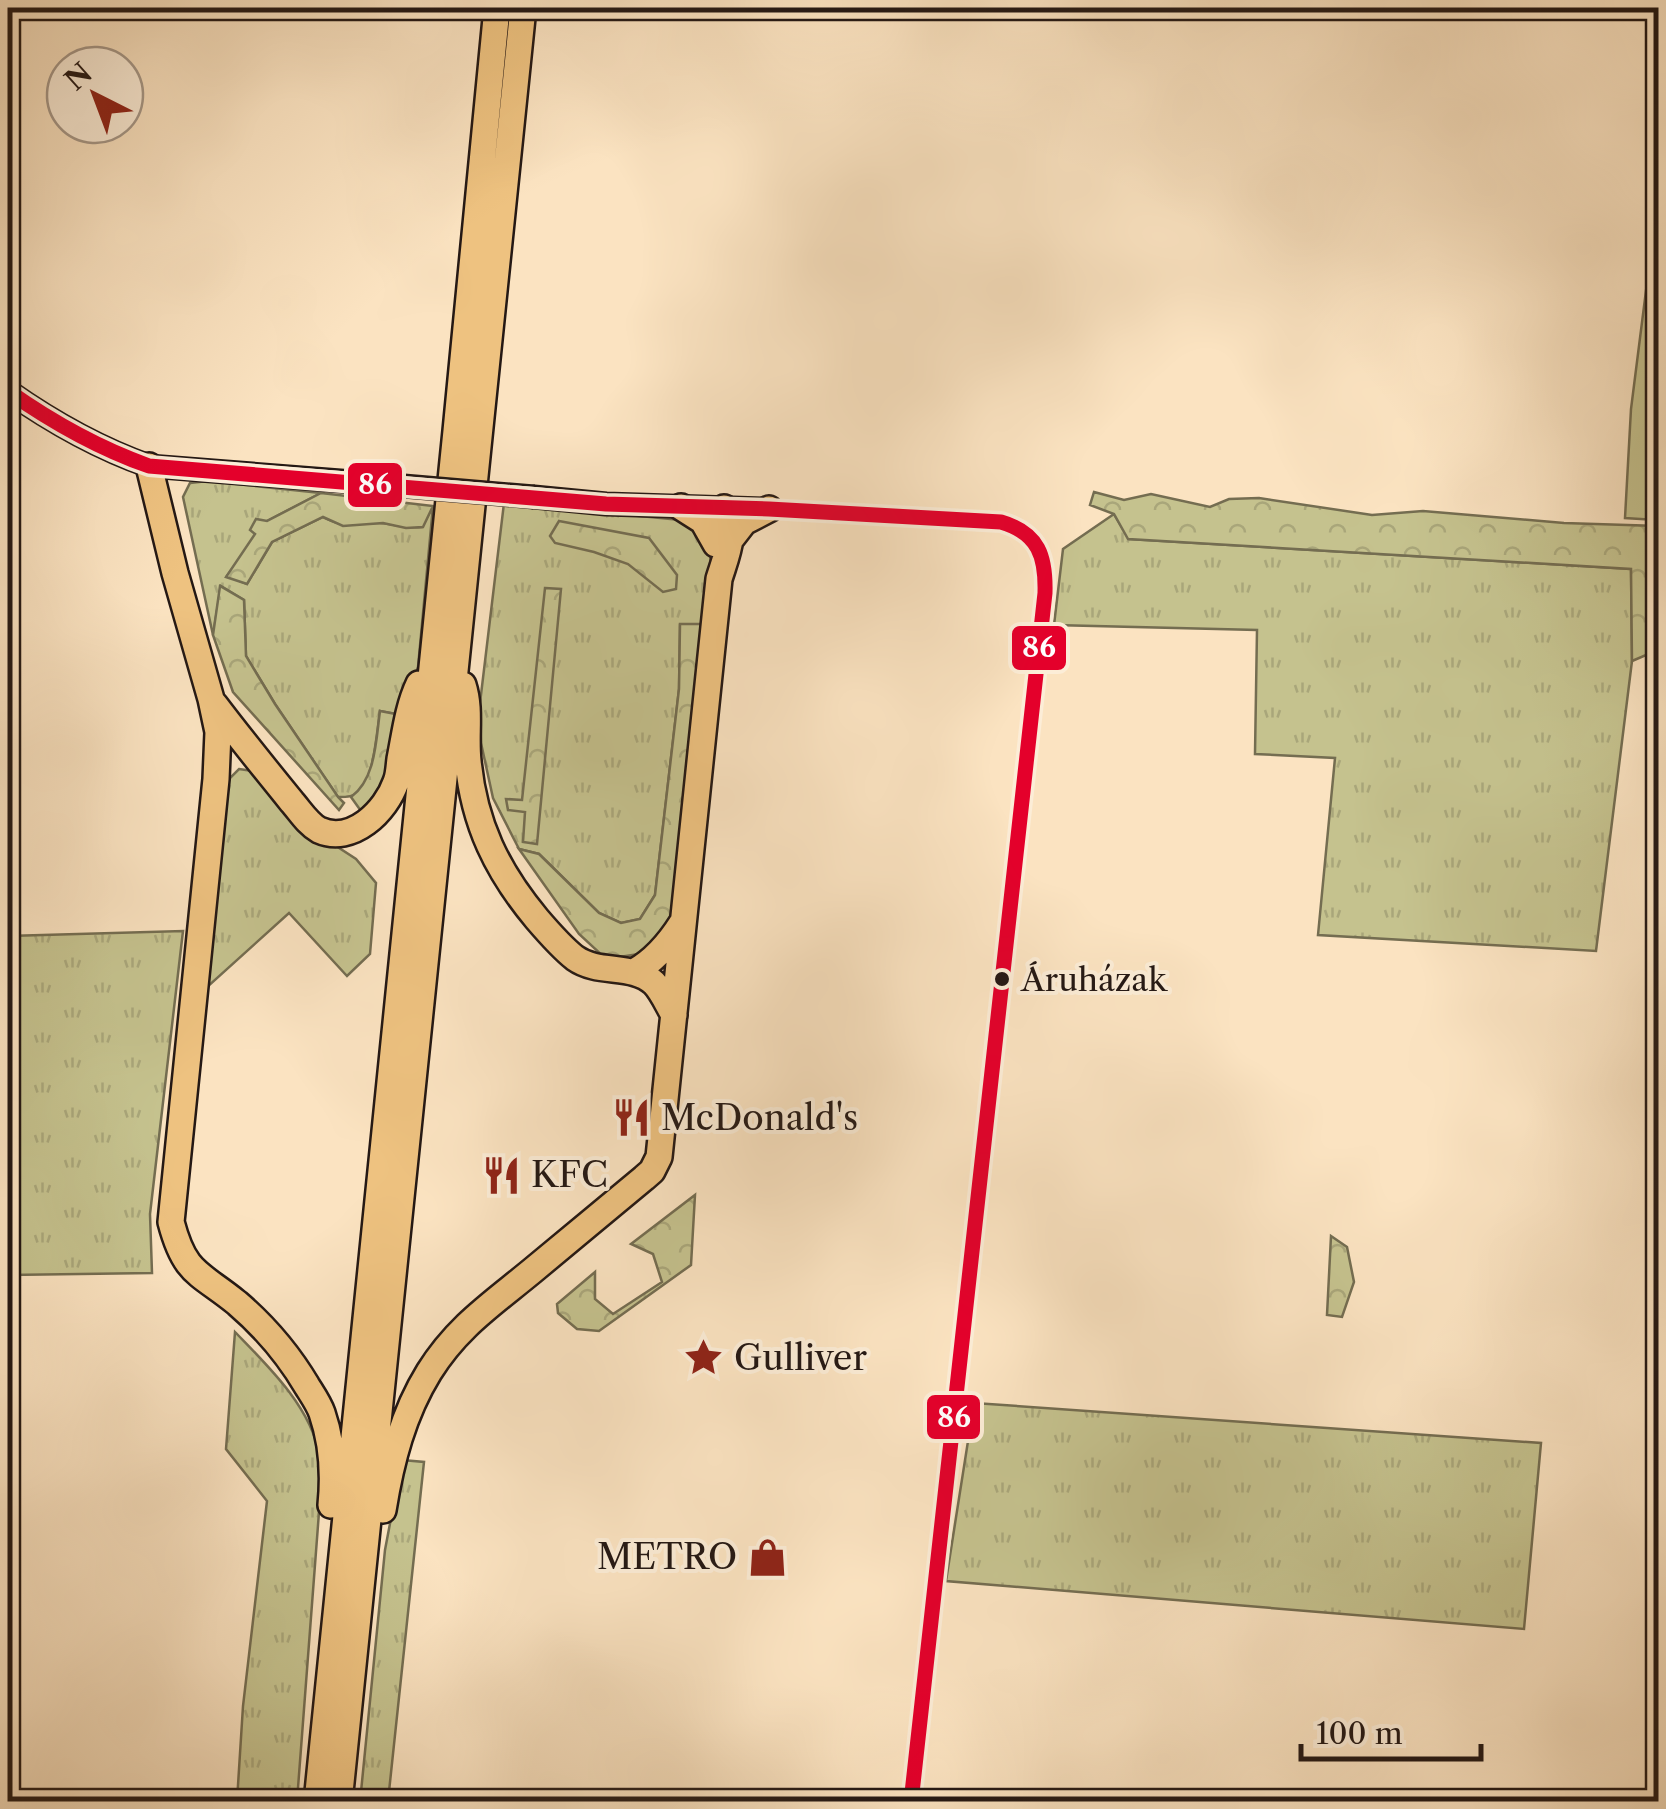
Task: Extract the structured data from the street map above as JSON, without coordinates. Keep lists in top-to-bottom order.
{
  "places": {
    "other": ["Áruházak"],
    "restaurant": ["McDonald's", "KFC"],
    "place": ["Gulliver"],
    "shop": ["METRO"]
  },
  "lines": ["transit line 86"],
  "scale_bar": "100 m",
  "north": "top left"
}
